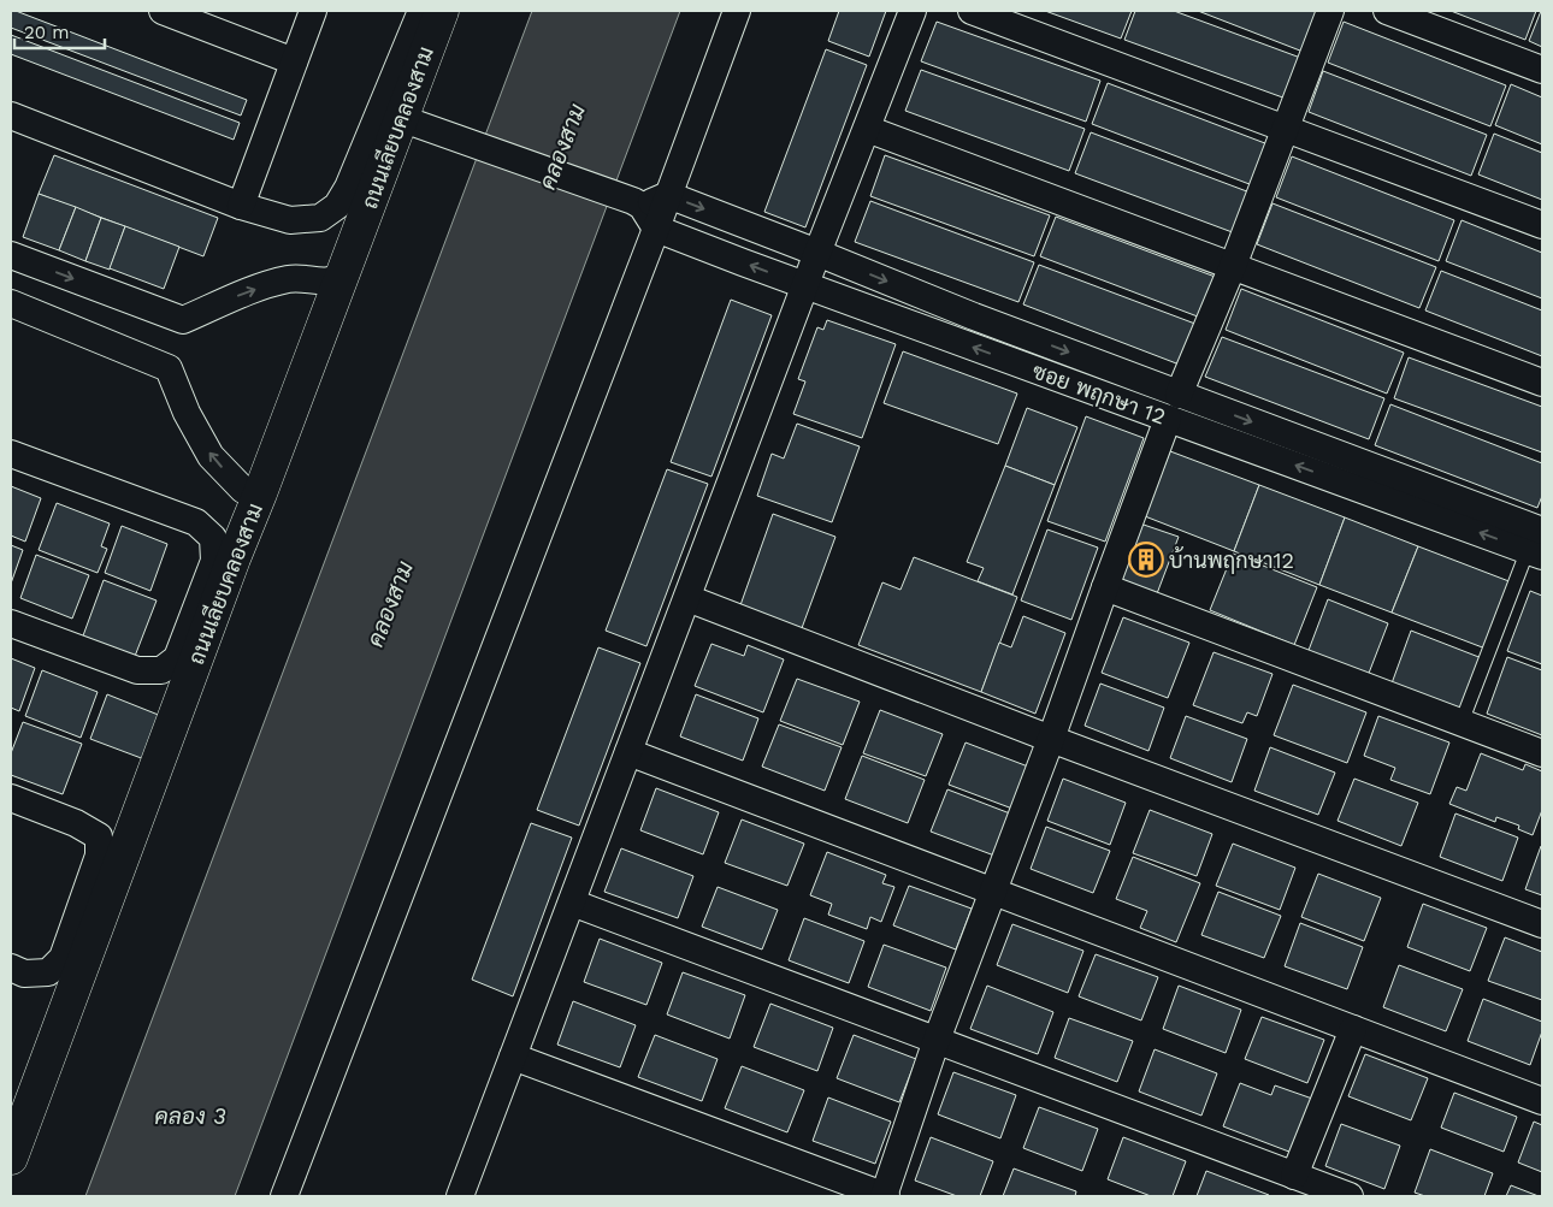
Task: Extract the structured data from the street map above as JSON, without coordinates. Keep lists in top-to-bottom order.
{
  "streets": {
    "main road": ["ถนนเลียบคลองสาม"],
    "street": ["ซอย พฤกษา 12"]
  },
  "water": ["คลองสาม", "คลอง 3"],
  "places": {
    "building": ["บ้านพฤกษา12"]
  },
  "scale_bar": "20 m"
}
